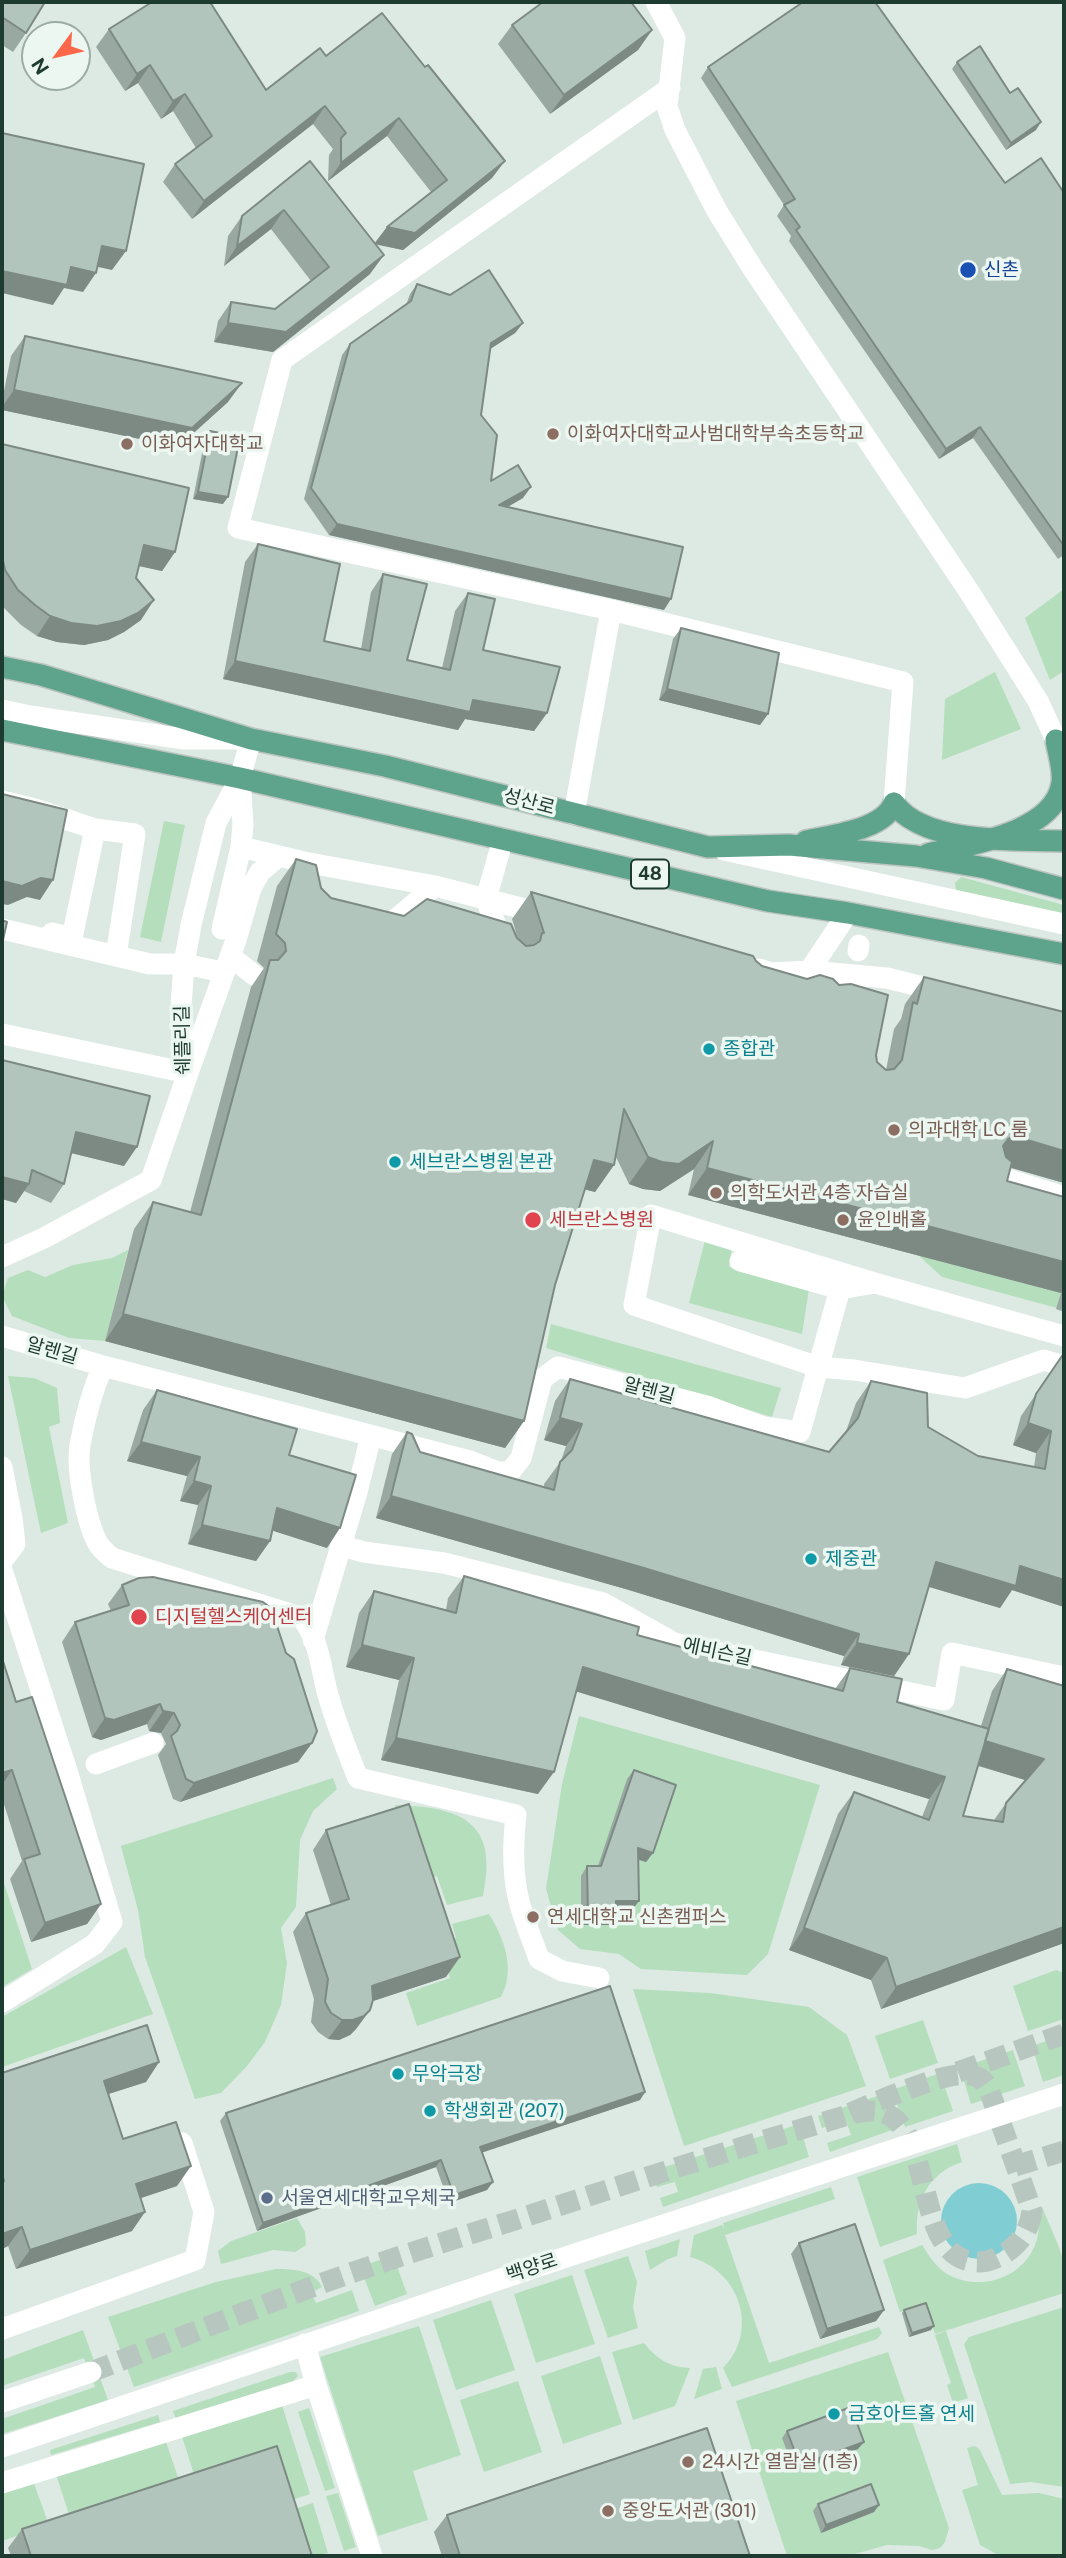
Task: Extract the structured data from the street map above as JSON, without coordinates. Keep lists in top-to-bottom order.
{
  "streets": {
    "main road": ["성산로", "48"],
    "street": [
      "쉐플리길",
      "알렌길",
      "에비슨길",
      "백양로"
    ]
  },
  "crossings": [
    ["48", "쉐플리길"]
  ],
  "places": [
    "신촌",
    "이화여자대학교사범대학부속초등학교",
    "이화여자대학교",
    "종합관",
    "의과대학 LC 룸",
    "세브란스병원 본관",
    "의학도서관 4층 자습실",
    "세브란스병원",
    "윤인배홀",
    "제중관",
    "디지털헬스케어센터",
    "연세대학교 신촌캠퍼스",
    "무악극장",
    "학생회관 (207)",
    "서울연세대학교우체국",
    "금호아트홀 연세",
    "24시간 열람실 (1층)",
    "중앙도서관 (301)"
  ],
  "north": "bottom left"
}
